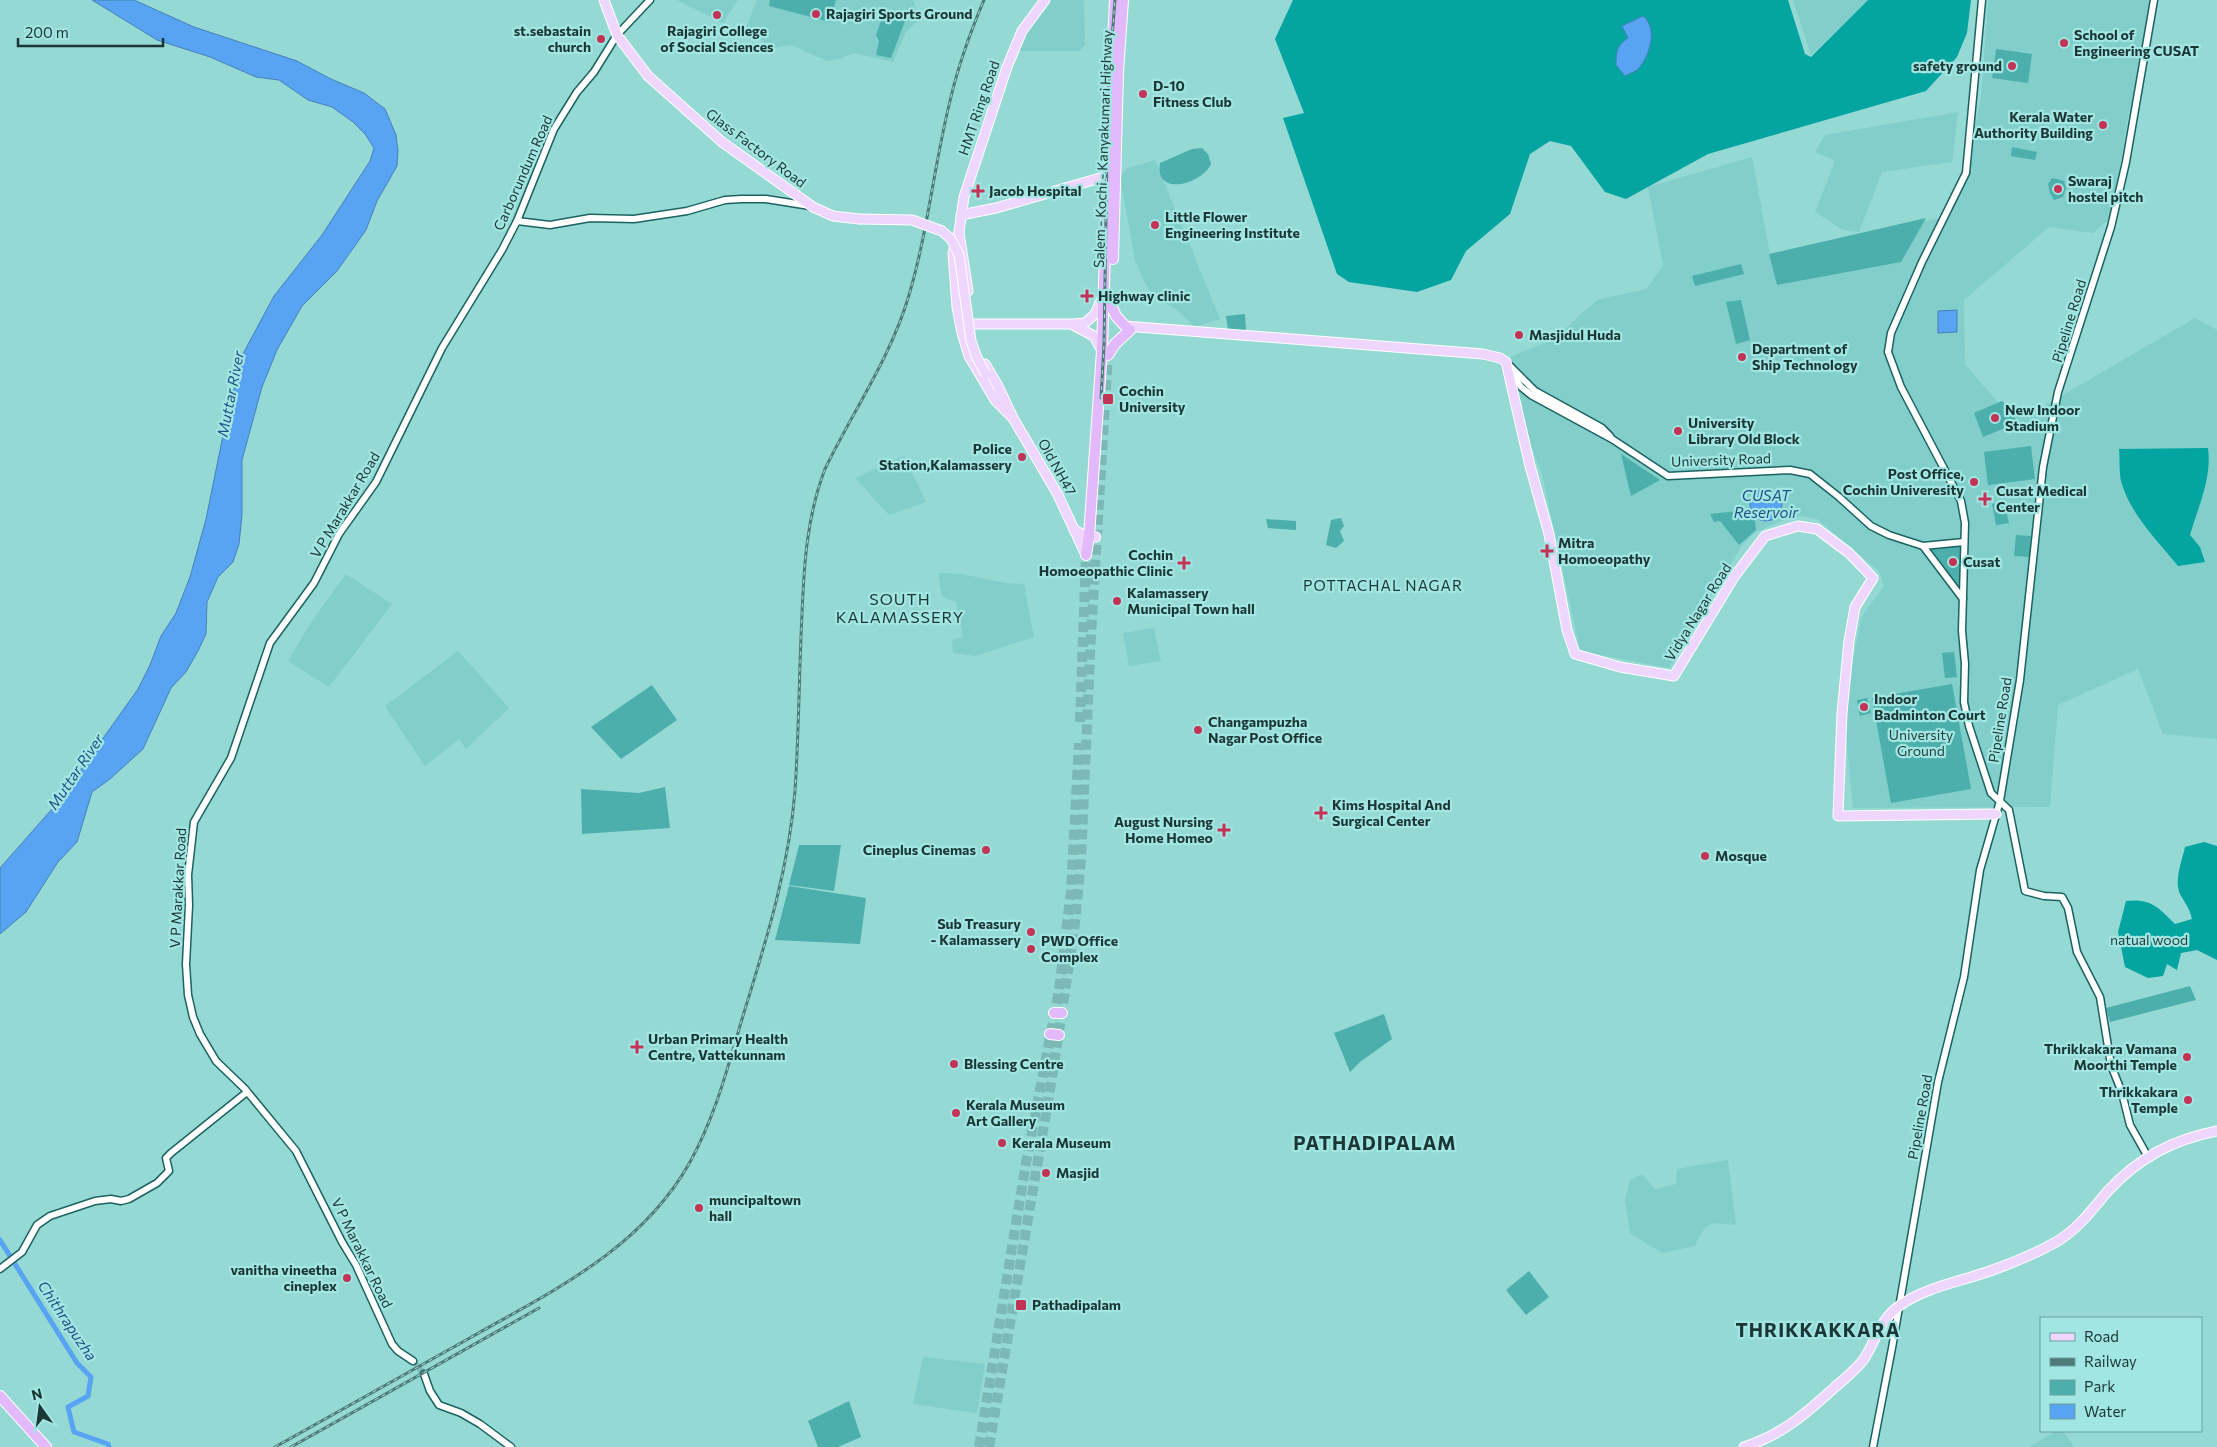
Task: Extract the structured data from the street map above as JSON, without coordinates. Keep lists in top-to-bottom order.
{
  "streets": {
    "highway": ["Salem - Kochi - Kanyakumari Highway"],
    "main road": [
      "HMT Ring Road",
      "Glass Factory Road",
      "Old NH47",
      "Vidya Nagar Road"
    ],
    "street": [
      "Carborundum Road",
      "Pipeline Road",
      "University Road",
      "V P Marakkar Road"
    ]
  },
  "crossings": [
    ["HMT Ring Road", "Old NH47"],
    ["Glass Factory Road", "Carborundum Road"],
    ["Carborundum Road", "V P Marakkar Road"],
    ["Pipeline Road", "Vidya Nagar Road"],
    ["University Road", "Vidya Nagar Road"]
  ],
  "districts": [
    "POTTACHAL NAGAR",
    "SOUTH KALAMASSERY",
    "PATHADIPALAM",
    "THRIKKAKKARA"
  ],
  "water": ["Muttar River", "CUSAT Reservoir", "Chithrapuzha"],
  "parks": ["University Ground", "natual wood"],
  "places": {
    "other": [
      "Rajagiri Sports Ground",
      "Rajagiri College of Social Sciences",
      "st.sebastain church",
      "School of Engineering CUSAT",
      "safety ground",
      "D-10 Fitness Club",
      "Kerala Water Authority Building",
      "Swaraj hostel pitch",
      "Little Flower Engineering Institute",
      "Masjidul Huda",
      "Department of Ship Technology",
      "New Indoor Stadium",
      "University Library Old Block",
      "Police Station,Kalamassery",
      "Post Office, Cochin Univeresity",
      "Cusat",
      "Kalamassery Municipal Town hall",
      "Indoor Badminton Court",
      "Changampuzha Nagar Post Office",
      "Cineplus Cinemas",
      "Mosque",
      "Sub Treasury - Kalamassery",
      "PWD Office Complex",
      "Thrikkakara Vamana Moorthi Temple",
      "Blessing Centre",
      "Thrikkakara Temple",
      "Kerala Museum Art Gallery",
      "Kerala Museum",
      "Masjid",
      "muncipaltown hall",
      "vanitha vineetha cineplex"
    ],
    "health": [
      "Jacob Hospital",
      "Highway clinic",
      "Cusat Medical Center",
      "Mitra Homoeopathy",
      "Cochin Homoeopathic Clinic",
      "Kims Hospital And Surgical Center",
      "August Nursing Home Homeo",
      "Urban Primary Health Centre, Vattekunnam"
    ],
    "transit": ["Cochin University", "Pathadipalam"]
  },
  "legend": [
    "Road",
    "Railway",
    "Park",
    "Water"
  ],
  "scale_bar": "200 m",
  "north": "top"
}
